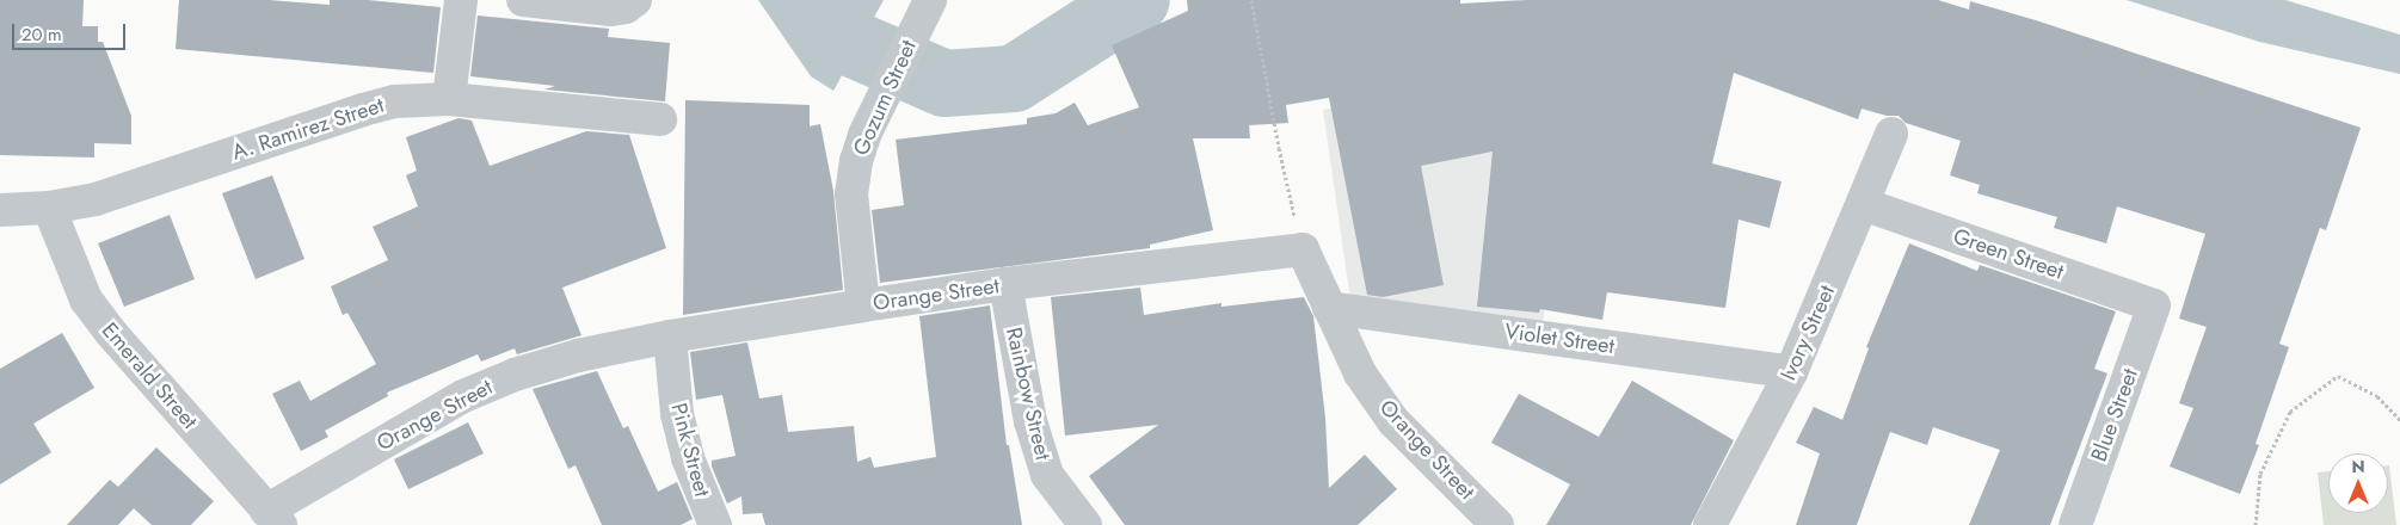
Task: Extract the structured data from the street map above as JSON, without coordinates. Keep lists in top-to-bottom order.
{
  "streets": {
    "street": [
      "Gozum Street",
      "A. Ramirez Street",
      "Green Street",
      "Orange Street",
      "Ivory Street",
      "Violet Street",
      "Emerald Street",
      "Rainbow Street",
      "Blue Street",
      "Pink Street"
    ]
  },
  "crossings": [
    ["Gozum Street", "Orange Street"],
    ["A. Ramirez Street", "Emerald Street"],
    ["Green Street", "Ivory Street"],
    ["Green Street", "Blue Street"],
    ["Orange Street", "Violet Street"],
    ["Orange Street", "Emerald Street"],
    ["Orange Street", "Rainbow Street"],
    ["Orange Street", "Pink Street"],
    ["Ivory Street", "Violet Street"]
  ],
  "scale_bar": "20 m",
  "north": "top"
}
